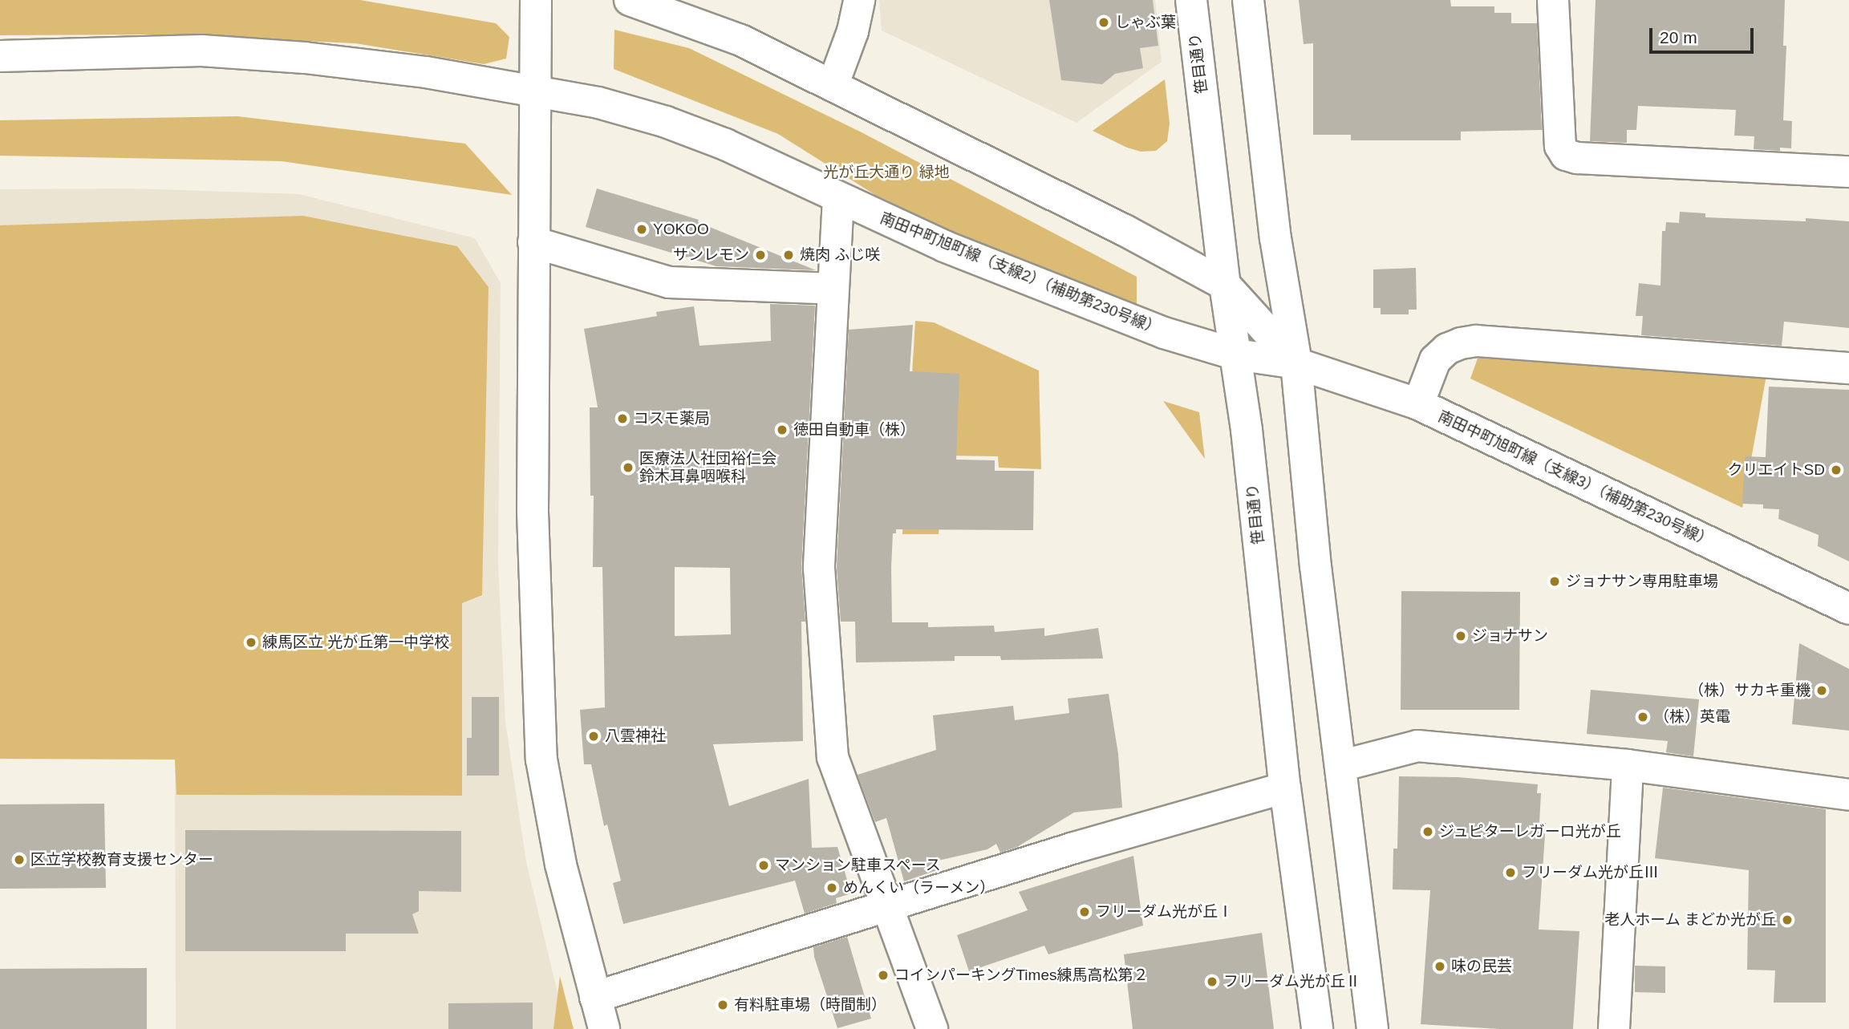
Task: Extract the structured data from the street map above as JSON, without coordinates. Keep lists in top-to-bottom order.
{
  "streets": {
    "main road": ["笹目通り", "南田中町旭町線（支線2）（補助第230号線）", "南田中町旭町線（支線3）（補助第230号線）"]
  },
  "crossings": [
    ["笹目通り", "南田中町旭町線（支線2）（補助第230号線）"],
    ["南田中町旭町線（支線2）（補助第230号線）", "南田中町旭町線（支線3）（補助第230号線）"]
  ],
  "parks": ["光が丘大通り 緑地"],
  "places": [
    "しゃぶ葉",
    "YOKOO",
    "サンレモン",
    "焼肉 ふじ咲",
    "コスモ薬局",
    "徳田自動車（株）",
    "医療法人社団裕仁会 鈴木耳鼻咽喉科",
    "クリエイトSD",
    "ジョナサン専用駐車場",
    "ジョナサン",
    "練馬区立 光が丘第一中学校",
    "（株）サカキ重機",
    "（株）英電",
    "八雲神社",
    "ジュピターレガーロ光が丘",
    "区立学校教育支援センター",
    "マンション駐車スペース",
    "フリーダム光が丘Ⅲ",
    "めんくい（ラーメン）",
    "フリーダム光が丘Ⅰ",
    "老人ホーム まどか光が丘",
    "味の民芸",
    "コインパーキングTimes練馬高松第２",
    "フリーダム光が丘Ⅱ",
    "有料駐車場（時間制）"
  ],
  "scale_bar": "20 m"
}
